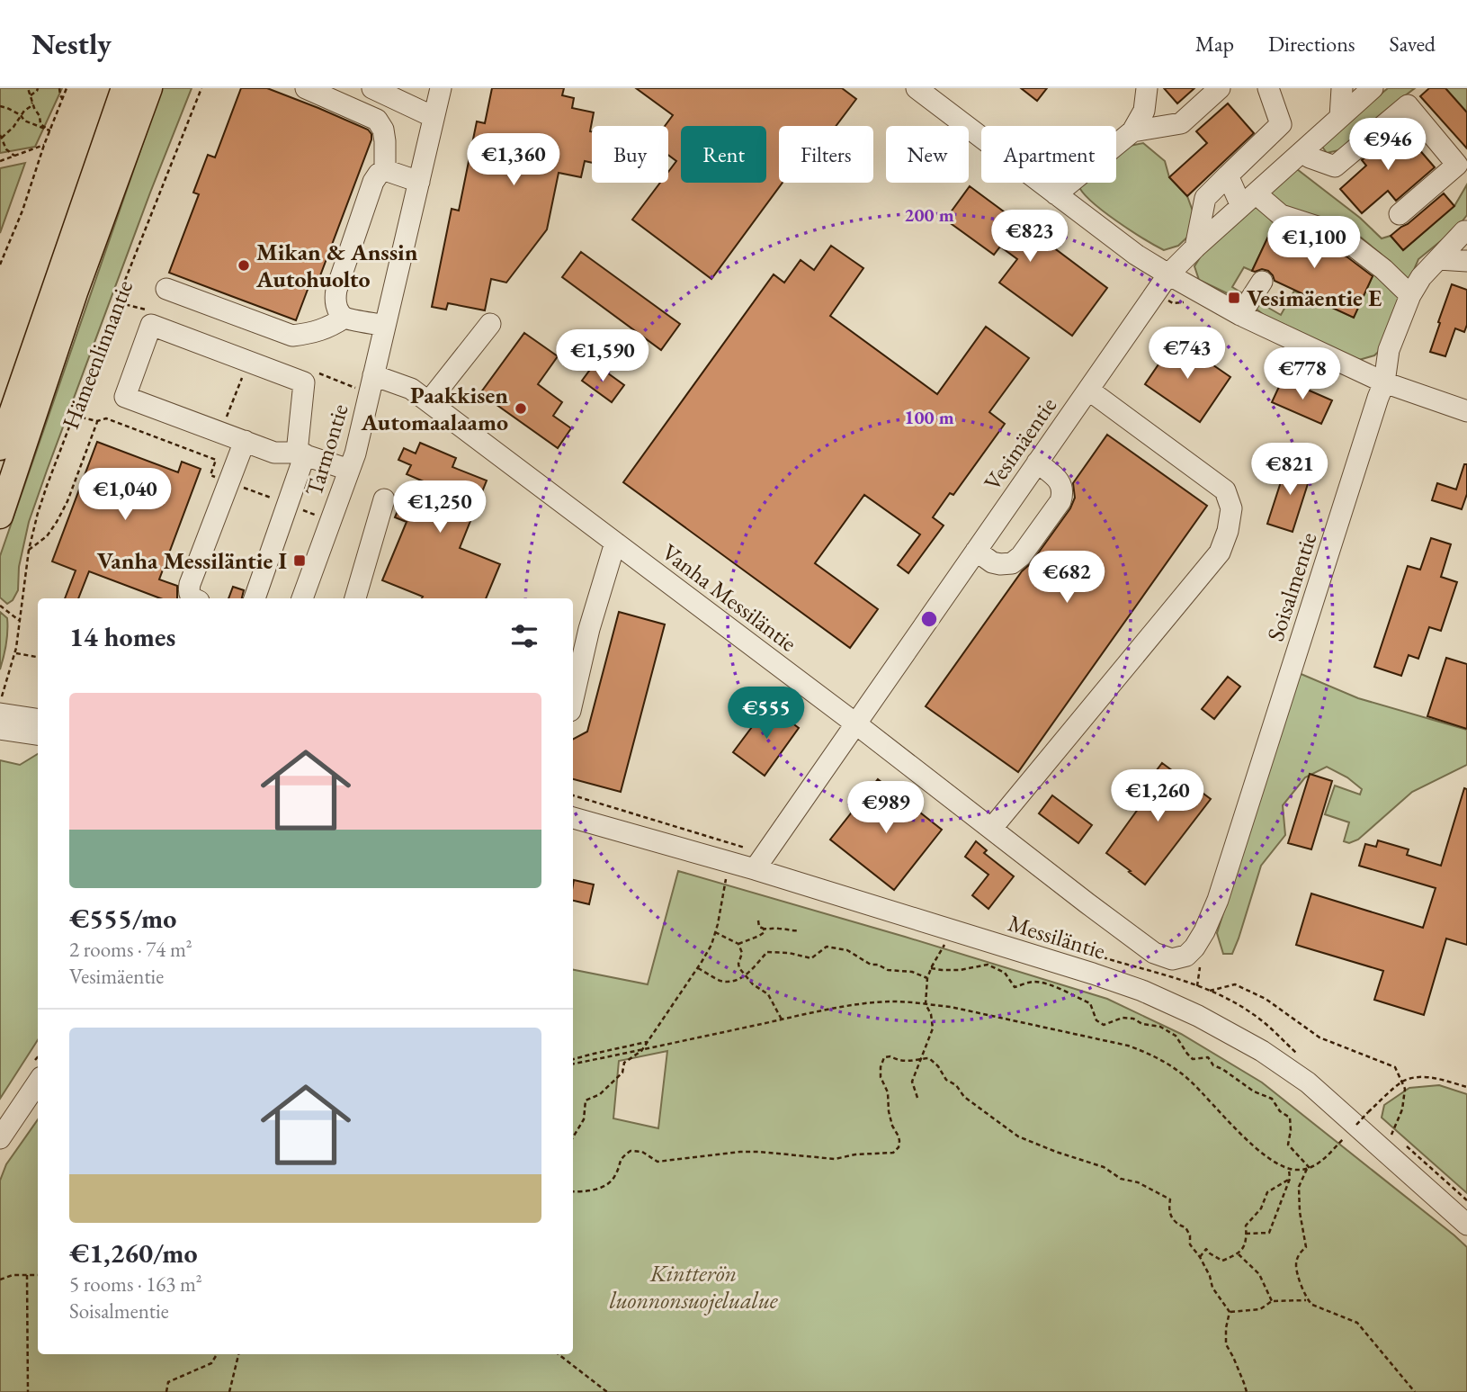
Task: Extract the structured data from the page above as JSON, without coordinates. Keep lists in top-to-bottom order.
{
  "streets": {
    "main road": ["Hämeenlinnantie"],
    "street": [
      "Vesimäentie",
      "Tarmontie",
      "Soisalmentie",
      "Vanha Messiläntie",
      "Messiläntie"
    ]
  },
  "crossings": [
    ["Vesimäentie", "Vanha Messiläntie"],
    ["Vesimäentie", "Messiläntie"],
    ["Tarmontie", "Vanha Messiläntie"],
    ["Soisalmentie", "Vanha Messiläntie"]
  ],
  "parks": ["Kintterön luonnonsuojelualue"],
  "places": {
    "other": ["Mikan & Anssin Autohuolto", "Paakkisen Automaalaamo"],
    "transit": ["Vesimäentie E", "Vanha Messiläntie I"]
  },
  "page": {
    "header": "Nestly",
    "nav": ["Map", "Directions", "Saved"],
    "price": [
      "€946",
      "€1,360",
      "€823",
      "€1,100",
      "€743",
      "€1,590",
      "€778",
      "€821",
      "€1,040",
      "€1,250",
      "€682",
      "€555",
      "€1,260",
      "€989"
    ],
    "chip": [
      "Buy",
      "Rent",
      "Filters",
      "New",
      "Apartment"
    ],
    "heading": "14 homes",
    "list": [
      {
        "name": "€555/mo",
        "note": "2 rooms · 74 m² · Vesimäentie"
      },
      {
        "name": "€1,260/mo",
        "note": "5 rooms · 163 m² · Soisalmentie"
      }
    ]
  },
  "rings": ["200 m", "100 m"]
}
